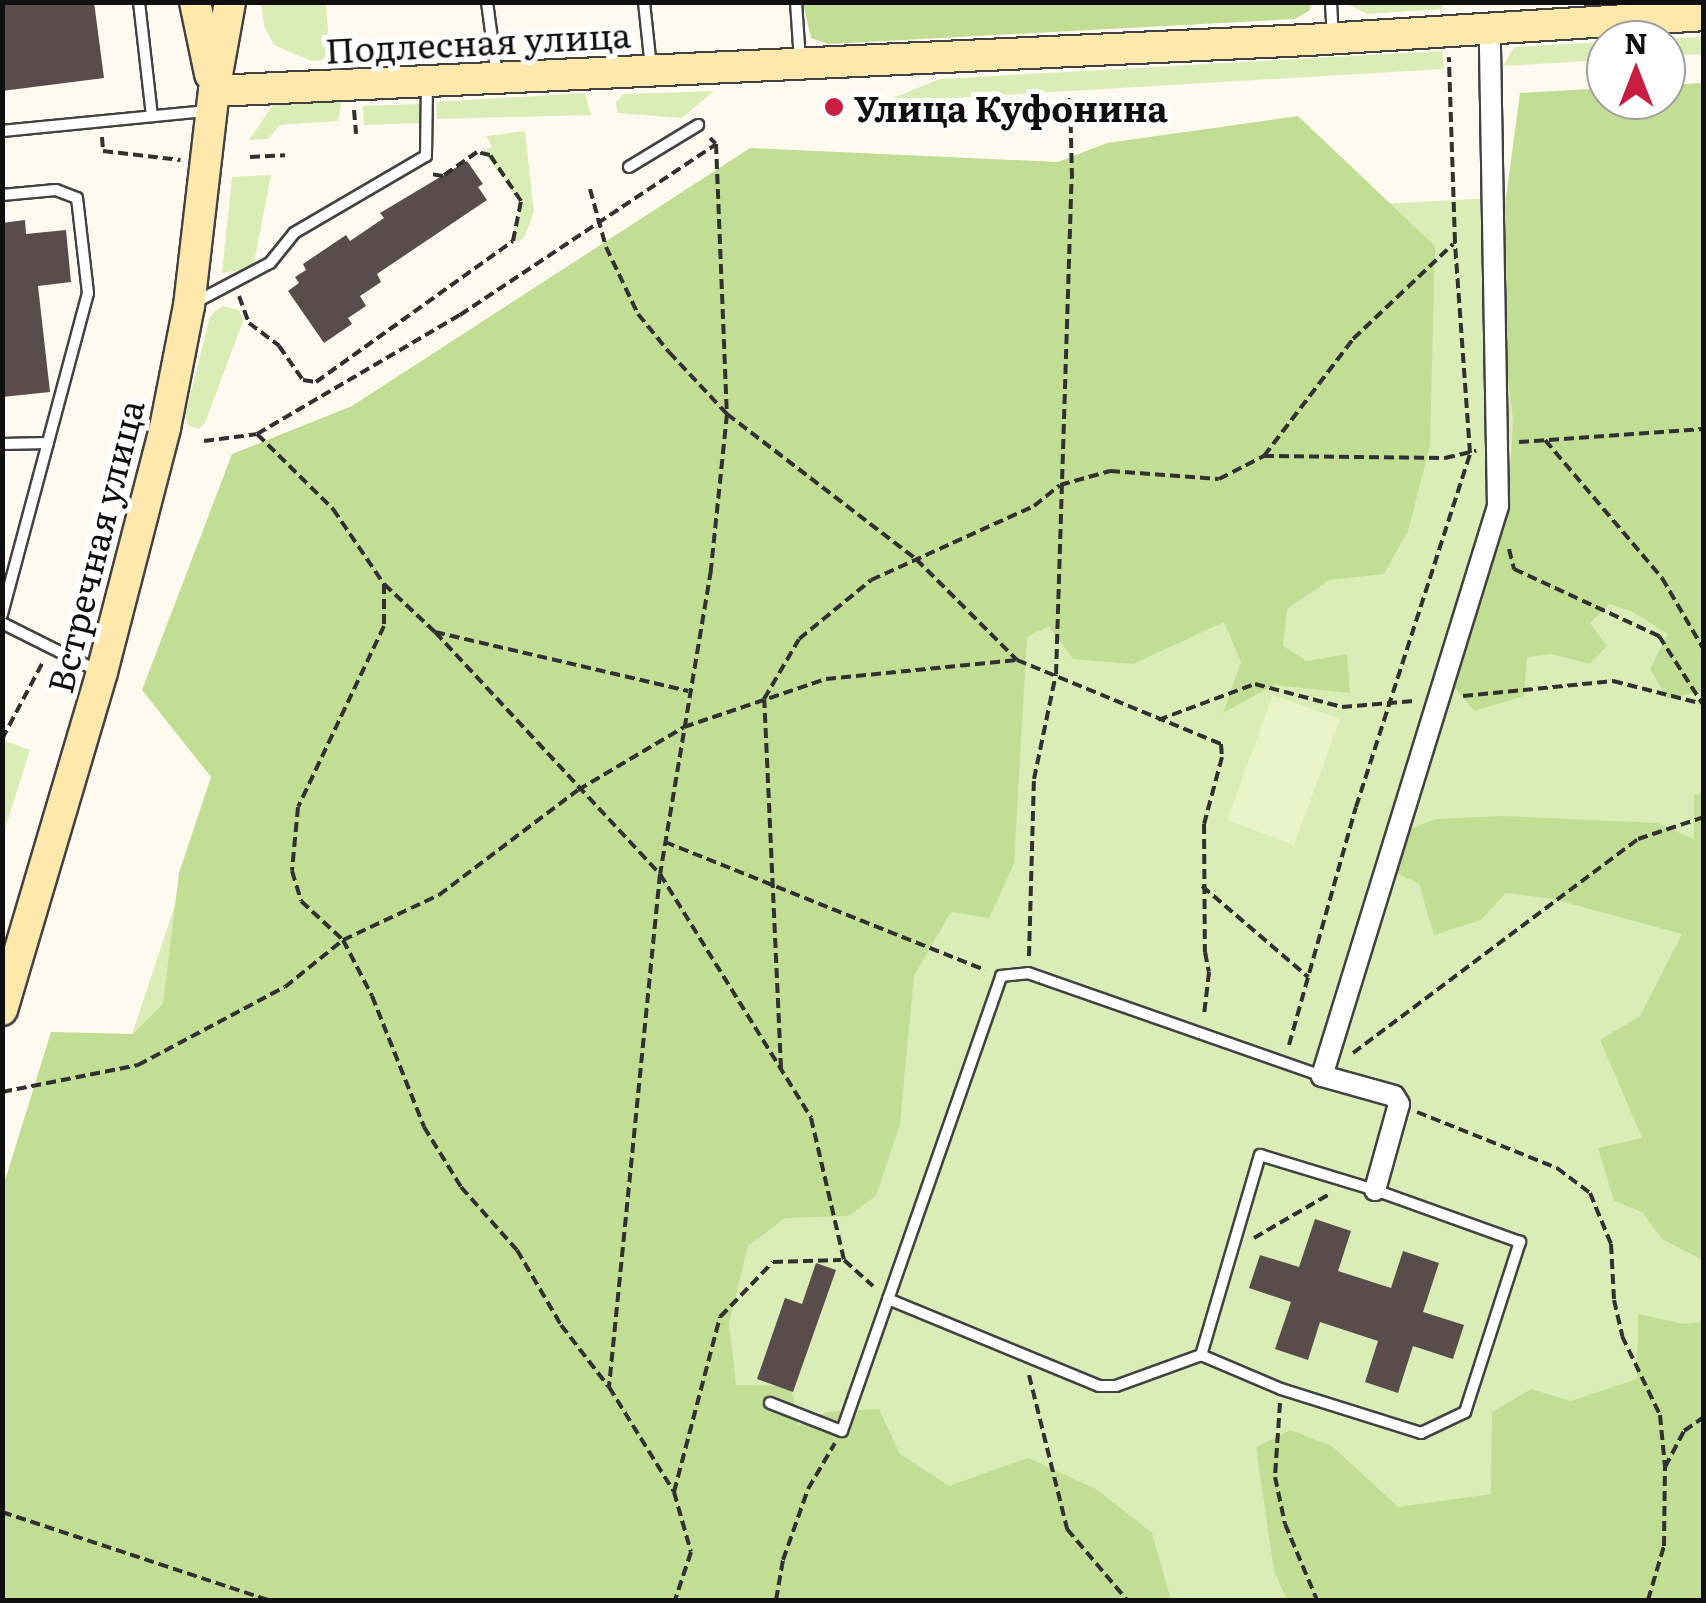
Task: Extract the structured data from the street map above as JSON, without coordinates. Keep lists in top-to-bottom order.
{
  "streets": {
    "main road": ["Подлесная улица", "Встречная улица"]
  },
  "crossings": [
    ["Подлесная улица", "Встречная улица"]
  ],
  "places": ["Улица Куфонина"],
  "north": "top"
}
